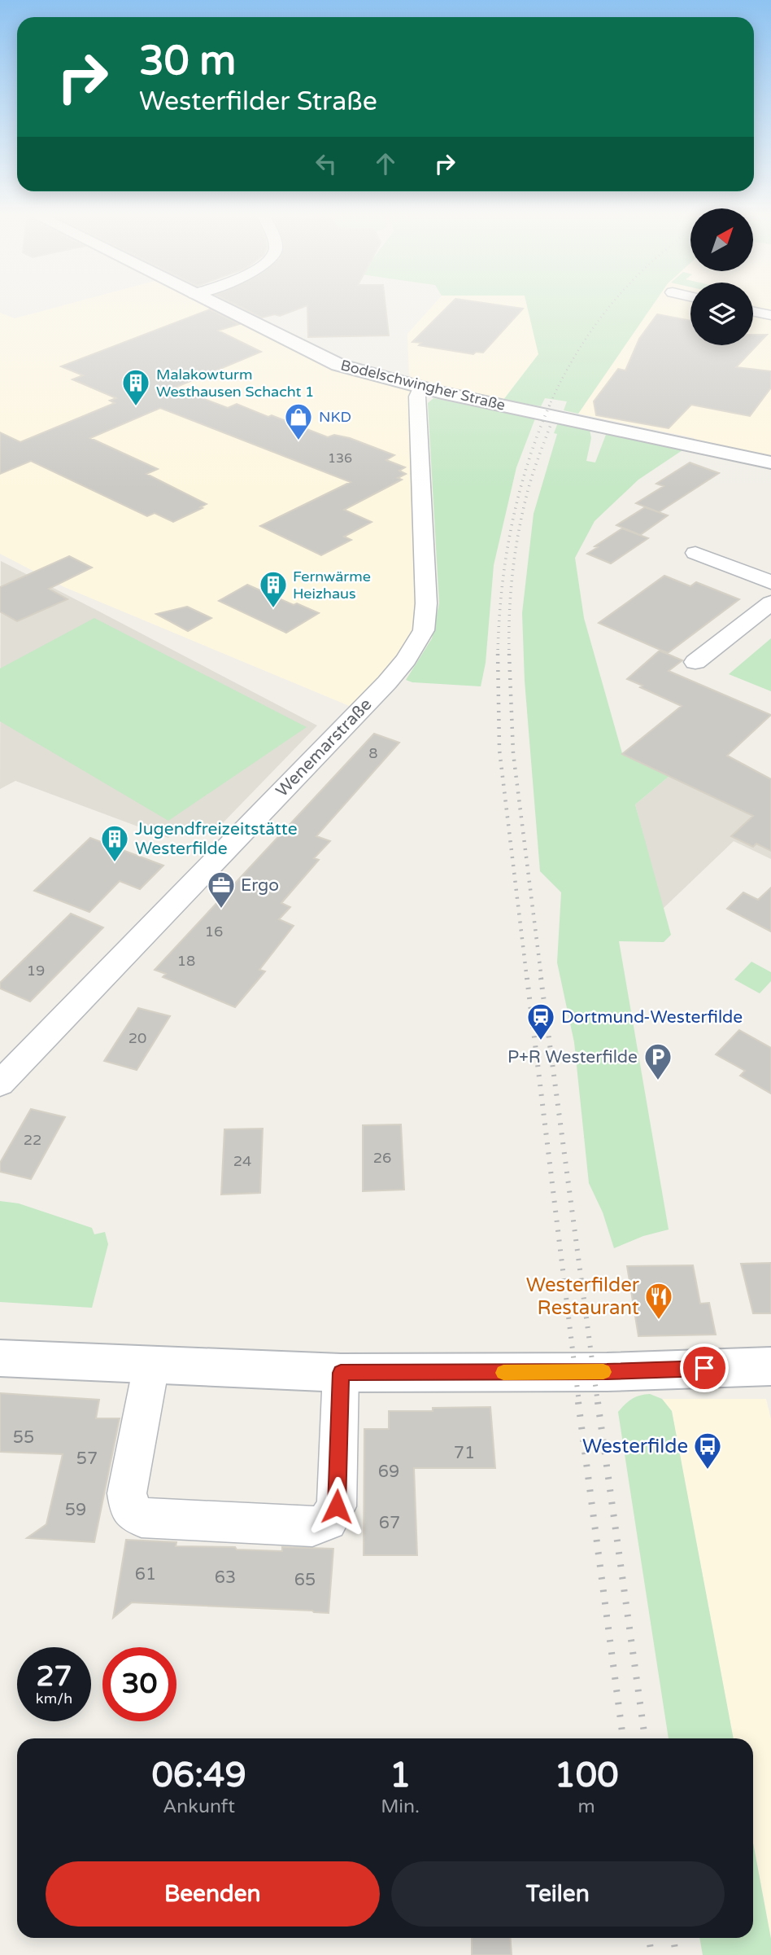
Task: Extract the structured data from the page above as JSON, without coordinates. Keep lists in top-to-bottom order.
{
  "streets": {
    "street": ["Bodelschwingher Straße", "Wenemarstraße"]
  },
  "crossings": [
    ["Bodelschwingher Straße", "Wenemarstraße"]
  ],
  "places": {
    "building": ["Malakowturm Westhausen Schacht 1", "Fernwärme Heizhaus", "Jugendfreizeitstätte Westerfilde"],
    "shop": ["NKD"],
    "office": ["Ergo"],
    "station": ["Dortmund-Westerfilde"],
    "parking": ["P+R Westerfilde"],
    "restaurant": ["Westerfilder Restaurant"],
    "bus stop": ["Westerfilde"]
  },
  "house_numbers": [
    "136",
    "8",
    "16",
    "18",
    "19",
    "20",
    "22",
    "26",
    "24",
    "55",
    "71",
    "57",
    "69",
    "59",
    "67",
    "61",
    "63",
    "65"
  ],
  "north": "top right",
  "page": {
    "turn": ["30 m", "Westerfilder Straße"],
    "speed": "27 km/h",
    "limit": "30",
    "eta": [
      "06:49",
      "Ankunft",
      "1",
      "Min.",
      "100",
      "m"
    ],
    "buttons": ["Beenden", "Teilen"]
  }
}
